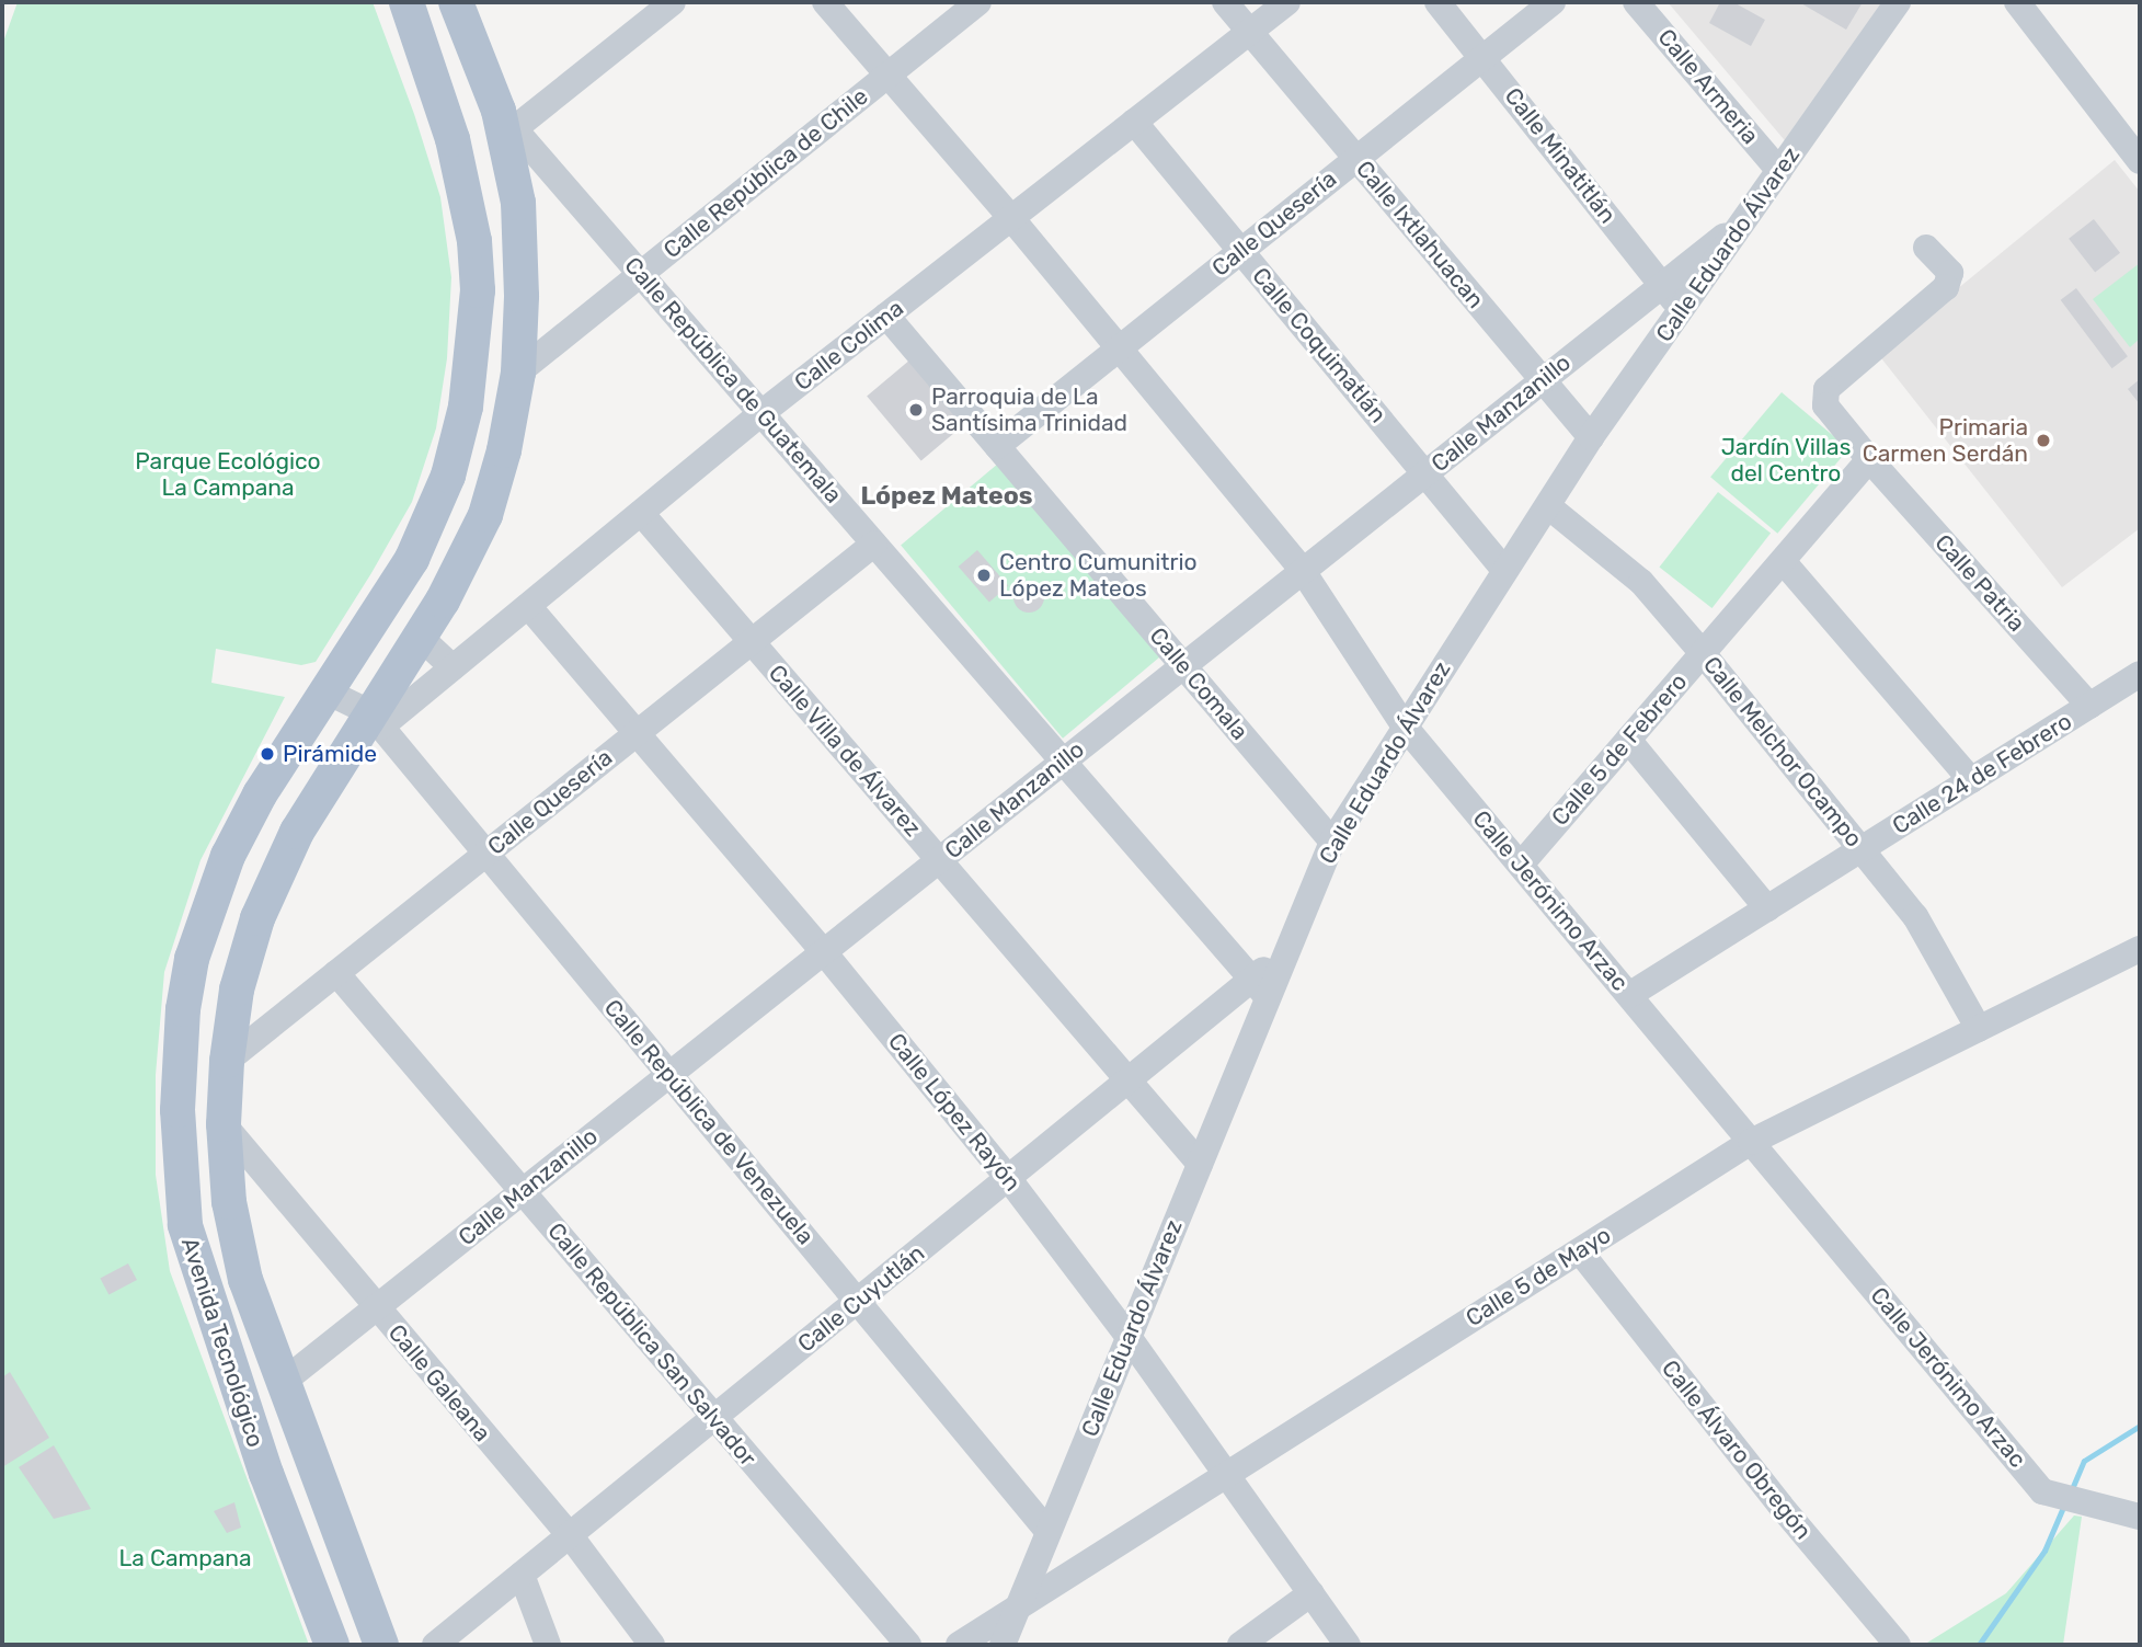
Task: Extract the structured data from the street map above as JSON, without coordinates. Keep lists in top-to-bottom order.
{
  "streets": {
    "main road": ["Avenida Tecnológico"],
    "street": [
      "Calle Armeria",
      "Calle Minatitlán",
      "Calle República de Chile",
      "Calle Quesería",
      "Calle Ixtlahuacan",
      "Calle Eduardo Álvarez",
      "Calle Colima",
      "Calle Coquimatlán",
      "Calle República de Guatemala",
      "Calle Manzanillo",
      "Calle Patria",
      "Calle Comala",
      "Calle 5 de Febrero",
      "Calle Villa de Álvarez",
      "Calle Melchor Ocampo",
      "Calle 24 de Febrero",
      "Calle Jerónimo Arzac",
      "Calle López Rayón",
      "Calle República de Venezuela",
      "Calle 5 de Mayo",
      "Calle Cuyutlán",
      "Calle República San Salvador",
      "Calle Galeana",
      "Calle Álvaro Obregón"
    ]
  },
  "crossings": [
    ["Calle Armeria", "Calle Eduardo Álvarez"],
    ["Calle Minatitlán", "Calle Quesería"],
    ["Calle Minatitlán", "Calle Eduardo Álvarez"],
    ["Calle Minatitlán", "Calle Manzanillo"],
    ["Calle República de Chile", "Calle República de Guatemala"],
    ["Calle República de Chile", "Calle Jerónimo Arzac"],
    ["Calle República de Chile", "Avenida Tecnológico"],
    ["Calle Quesería", "Calle Ixtlahuacan"],
    ["Calle Quesería", "Calle Coquimatlán"],
    ["Calle Quesería", "Calle República de Guatemala"],
    ["Calle Quesería", "Calle Comala"],
    ["Calle Quesería", "Calle Villa de Álvarez"],
    ["Calle Quesería", "Calle Jerónimo Arzac"],
    ["Calle Quesería", "Calle López Rayón"],
    ["Calle Quesería", "Calle República de Venezuela"],
    ["Calle Quesería", "Avenida Tecnológico"],
    ["Calle Quesería", "Calle República San Salvador"],
    ["Calle Ixtlahuacan", "Calle Eduardo Álvarez"],
    ["Calle Ixtlahuacan", "Calle Colima"],
    ["Calle Ixtlahuacan", "Calle Manzanillo"],
    ["Calle Eduardo Álvarez", "Calle Coquimatlán"],
    ["Calle Eduardo Álvarez", "Calle República de Guatemala"],
    ["Calle Eduardo Álvarez", "Calle Manzanillo"],
    ["Calle Eduardo Álvarez", "Calle Comala"],
    ["Calle Eduardo Álvarez", "Calle Villa de Álvarez"],
    ["Calle Eduardo Álvarez", "Calle Melchor Ocampo"],
    ["Calle Eduardo Álvarez", "Calle Jerónimo Arzac"],
    ["Calle Eduardo Álvarez", "Calle López Rayón"],
    ["Calle Eduardo Álvarez", "Calle República de Venezuela"],
    ["Calle Eduardo Álvarez", "Calle 5 de Mayo"],
    ["Calle Eduardo Álvarez", "Calle Cuyutlán"],
    ["Calle Colima", "Calle Coquimatlán"],
    ["Calle Colima", "Calle República de Guatemala"],
    ["Calle Colima", "Calle Comala"],
    ["Calle Colima", "Calle Villa de Álvarez"],
    ["Calle Colima", "Calle Jerónimo Arzac"],
    ["Calle Colima", "Calle López Rayón"],
    ["Calle Colima", "Calle República de Venezuela"],
    ["Calle Colima", "Avenida Tecnológico"],
    ["Calle Coquimatlán", "Calle Manzanillo"],
    ["Calle República de Guatemala", "Calle Manzanillo"],
    ["Calle República de Guatemala", "Calle Cuyutlán"],
    ["Calle República de Guatemala", "Avenida Tecnológico"],
    ["Calle Manzanillo", "Calle Comala"],
    ["Calle Manzanillo", "Calle Villa de Álvarez"],
    ["Calle Manzanillo", "Calle Jerónimo Arzac"],
    ["Calle Manzanillo", "Calle López Rayón"],
    ["Calle Manzanillo", "Calle República de Venezuela"],
    ["Calle Manzanillo", "Avenida Tecnológico"],
    ["Calle Manzanillo", "Calle República San Salvador"],
    ["Calle Manzanillo", "Calle Galeana"],
    ["Calle Patria", "Calle 5 de Febrero"],
    ["Calle Patria", "Calle 24 de Febrero"],
    ["Calle 5 de Febrero", "Calle Melchor Ocampo"],
    ["Calle 5 de Febrero", "Calle Jerónimo Arzac"],
    ["Calle Villa de Álvarez", "Calle Cuyutlán"],
    ["Calle Melchor Ocampo", "Calle 24 de Febrero"],
    ["Calle Melchor Ocampo", "Calle 5 de Mayo"],
    ["Calle 24 de Febrero", "Calle Jerónimo Arzac"],
    ["Calle Jerónimo Arzac", "Calle 5 de Mayo"],
    ["Calle López Rayón", "Calle 5 de Mayo"],
    ["Calle López Rayón", "Calle Cuyutlán"],
    ["Calle República de Venezuela", "Calle Cuyutlán"],
    ["Calle República de Venezuela", "Avenida Tecnológico"],
    ["Calle 5 de Mayo", "Calle Álvaro Obregón"],
    ["Calle Cuyutlán", "Calle República San Salvador"],
    ["Calle Cuyutlán", "Calle Galeana"],
    ["Avenida Tecnológico", "Calle Galeana"]
  ],
  "districts": ["López Mateos"],
  "parks": ["Jardín Villas del Centro", "Parque Ecológico La Campana", "La Campana"],
  "places": [
    "Parroquia de La Santísima Trinidad",
    "Primaria Carmen Serdán",
    "Centro Cumunitrio López Mateos",
    "Pirámide"
  ]
}
